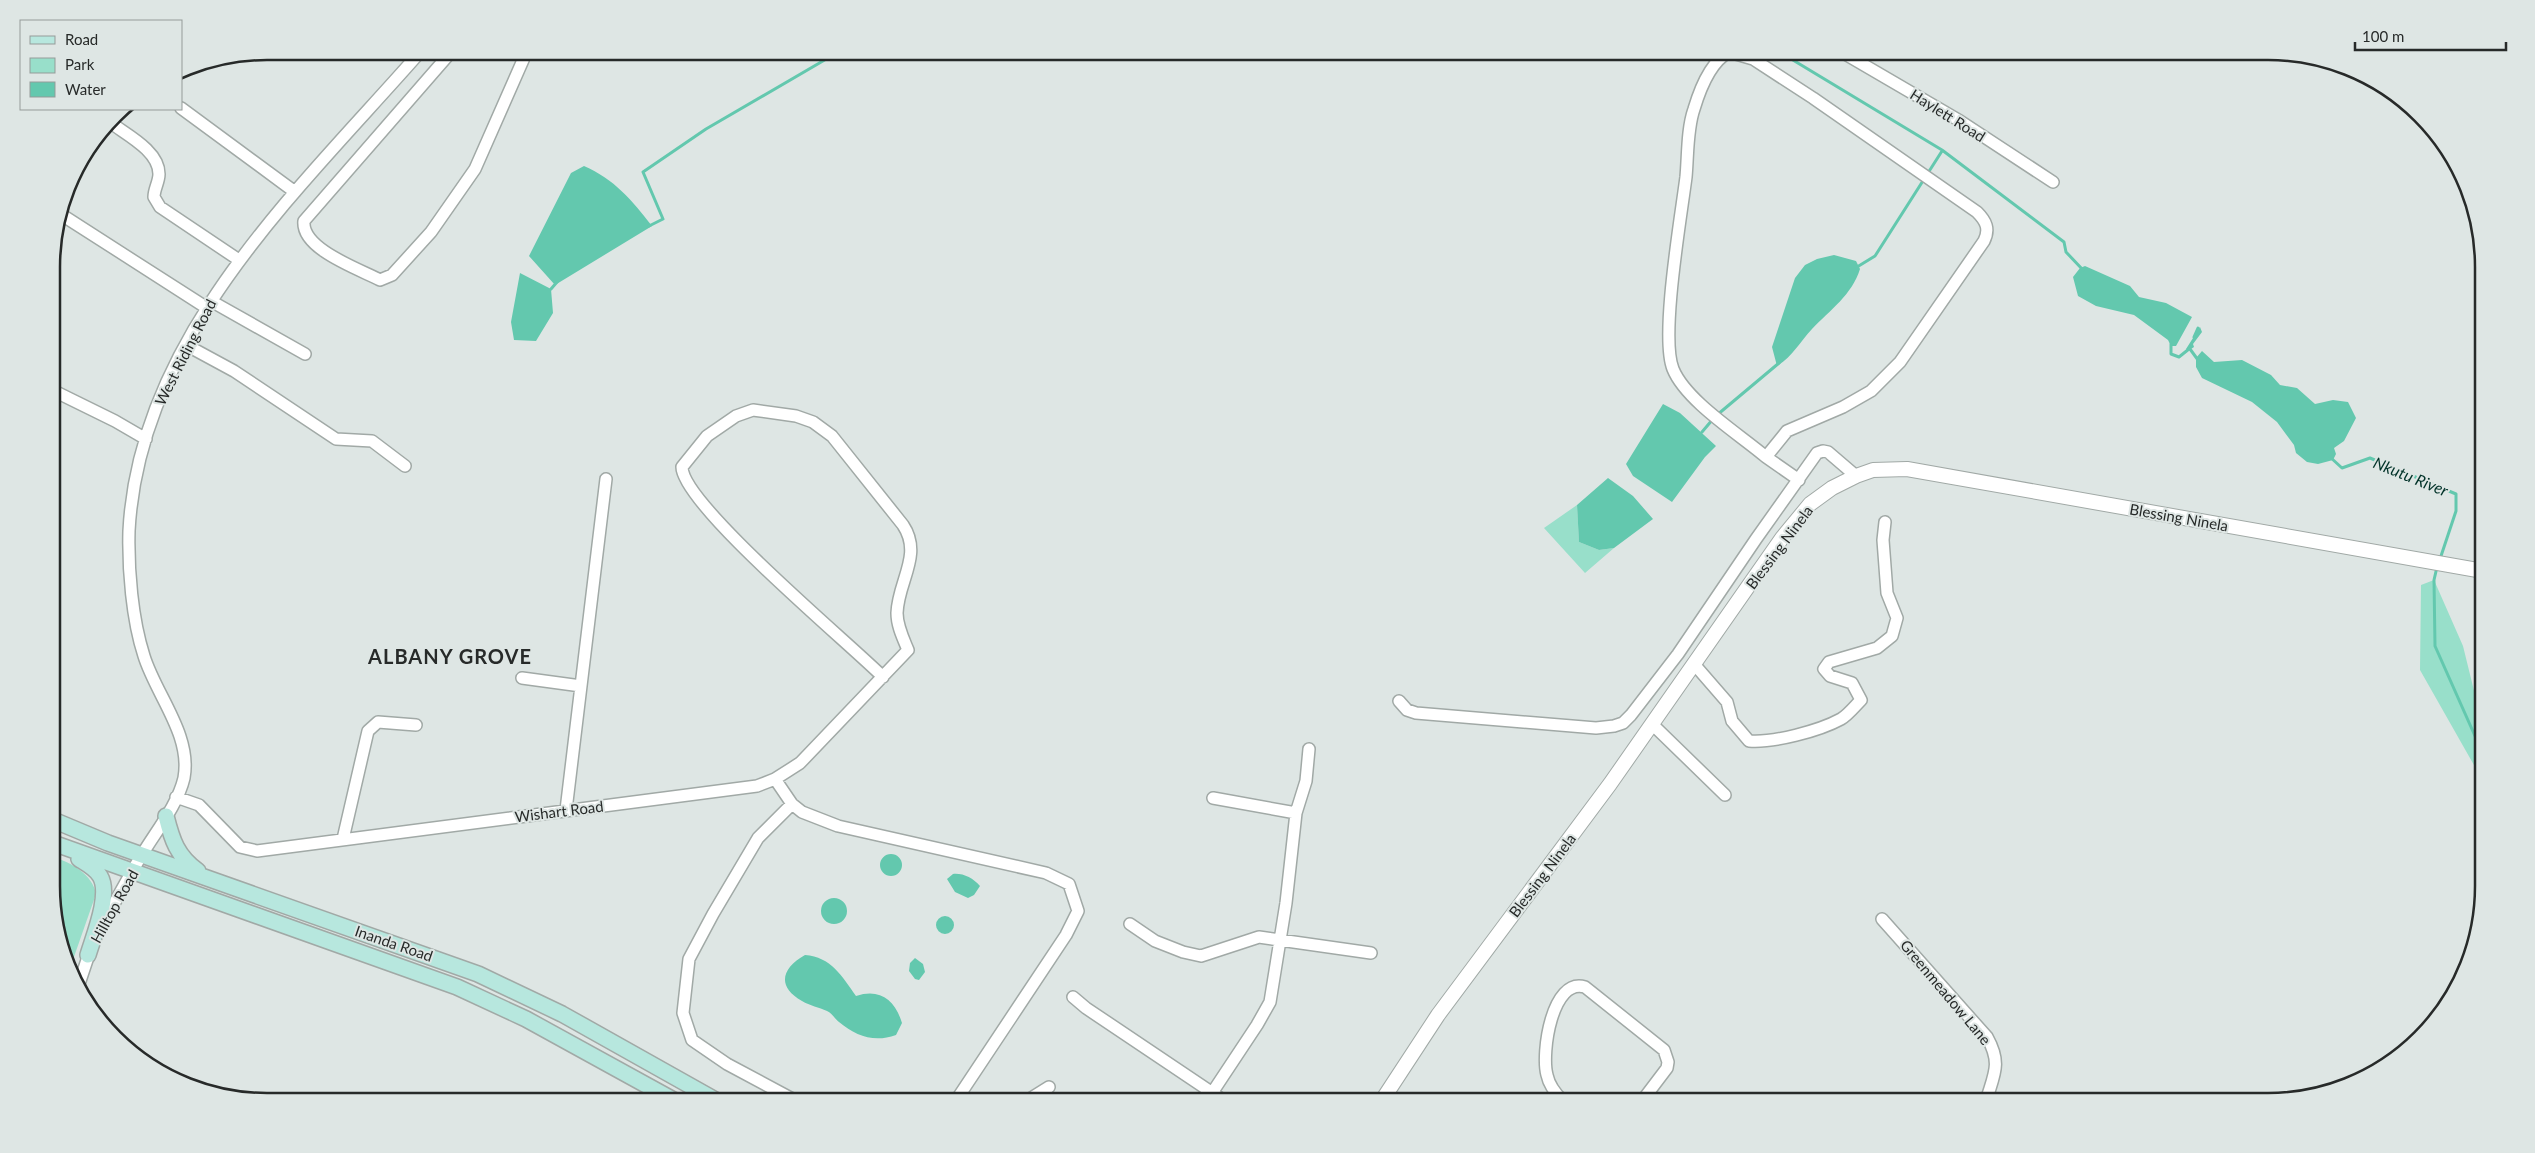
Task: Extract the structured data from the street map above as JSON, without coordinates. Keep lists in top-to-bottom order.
{
  "streets": {
    "main road": ["Inanda Road"],
    "street": [
      "Haylett Road",
      "West Riding Road",
      "Blessing Ninela",
      "Wishart Road",
      "Hilltop Road",
      "Greenmeadow Lane"
    ]
  },
  "crossings": [
    ["West Riding Road", "Wishart Road"],
    ["West Riding Road", "Hilltop Road"],
    ["West Riding Road", "Inanda Road"],
    ["Hilltop Road", "Inanda Road"]
  ],
  "districts": ["ALBANY GROVE"],
  "water": ["Nkutu River"],
  "legend": ["Road", "Park", "Water"],
  "scale_bar": "100 m"
}
